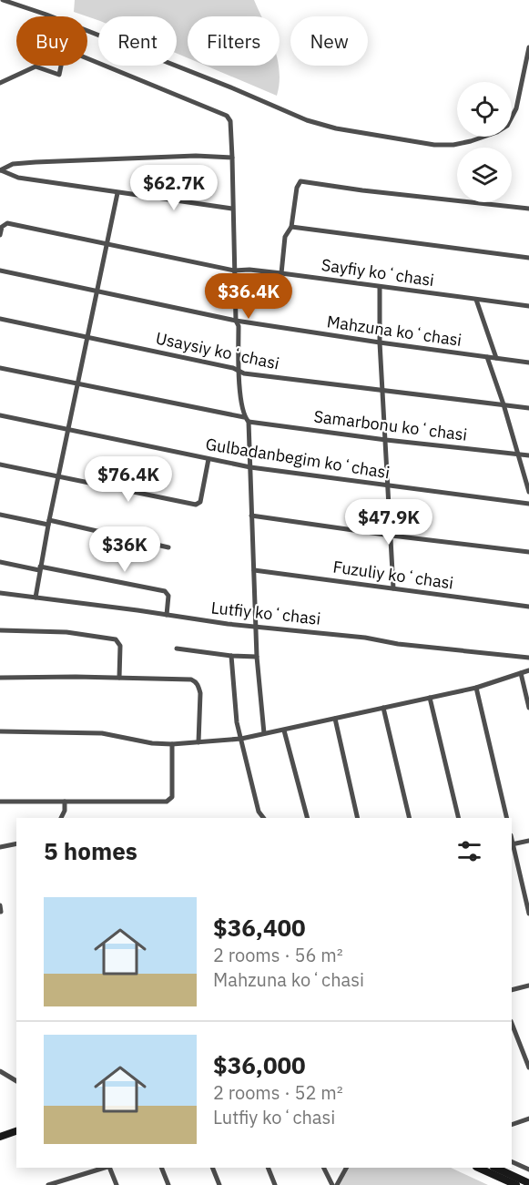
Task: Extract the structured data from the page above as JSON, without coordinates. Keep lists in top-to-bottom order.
{
  "streets": {
    "street": [
      "Sayfiy koʻchasi",
      "Mahzuna koʻchasi",
      "Usaysiy koʻchasi",
      "Samarbonu koʻchasi",
      "Gulbadanbegim koʻchasi",
      "Fuzuliy koʻchasi",
      "Lutfiy koʻchasi"
    ]
  },
  "page": {
    "chip": [
      "Buy",
      "Rent",
      "Filters",
      "New"
    ],
    "price": [
      "$62.7K",
      "$36.4K",
      "$76.4K",
      "$47.9K",
      "$36K"
    ],
    "heading": "5 homes",
    "list": [
      {
        "name": "$36,400",
        "note": "2 rooms · 56 m² · Mahzuna koʻchasi"
      },
      {
        "name": "$36,000",
        "note": "2 rooms · 52 m² · Lutfiy koʻchasi"
      }
    ]
  }
}
